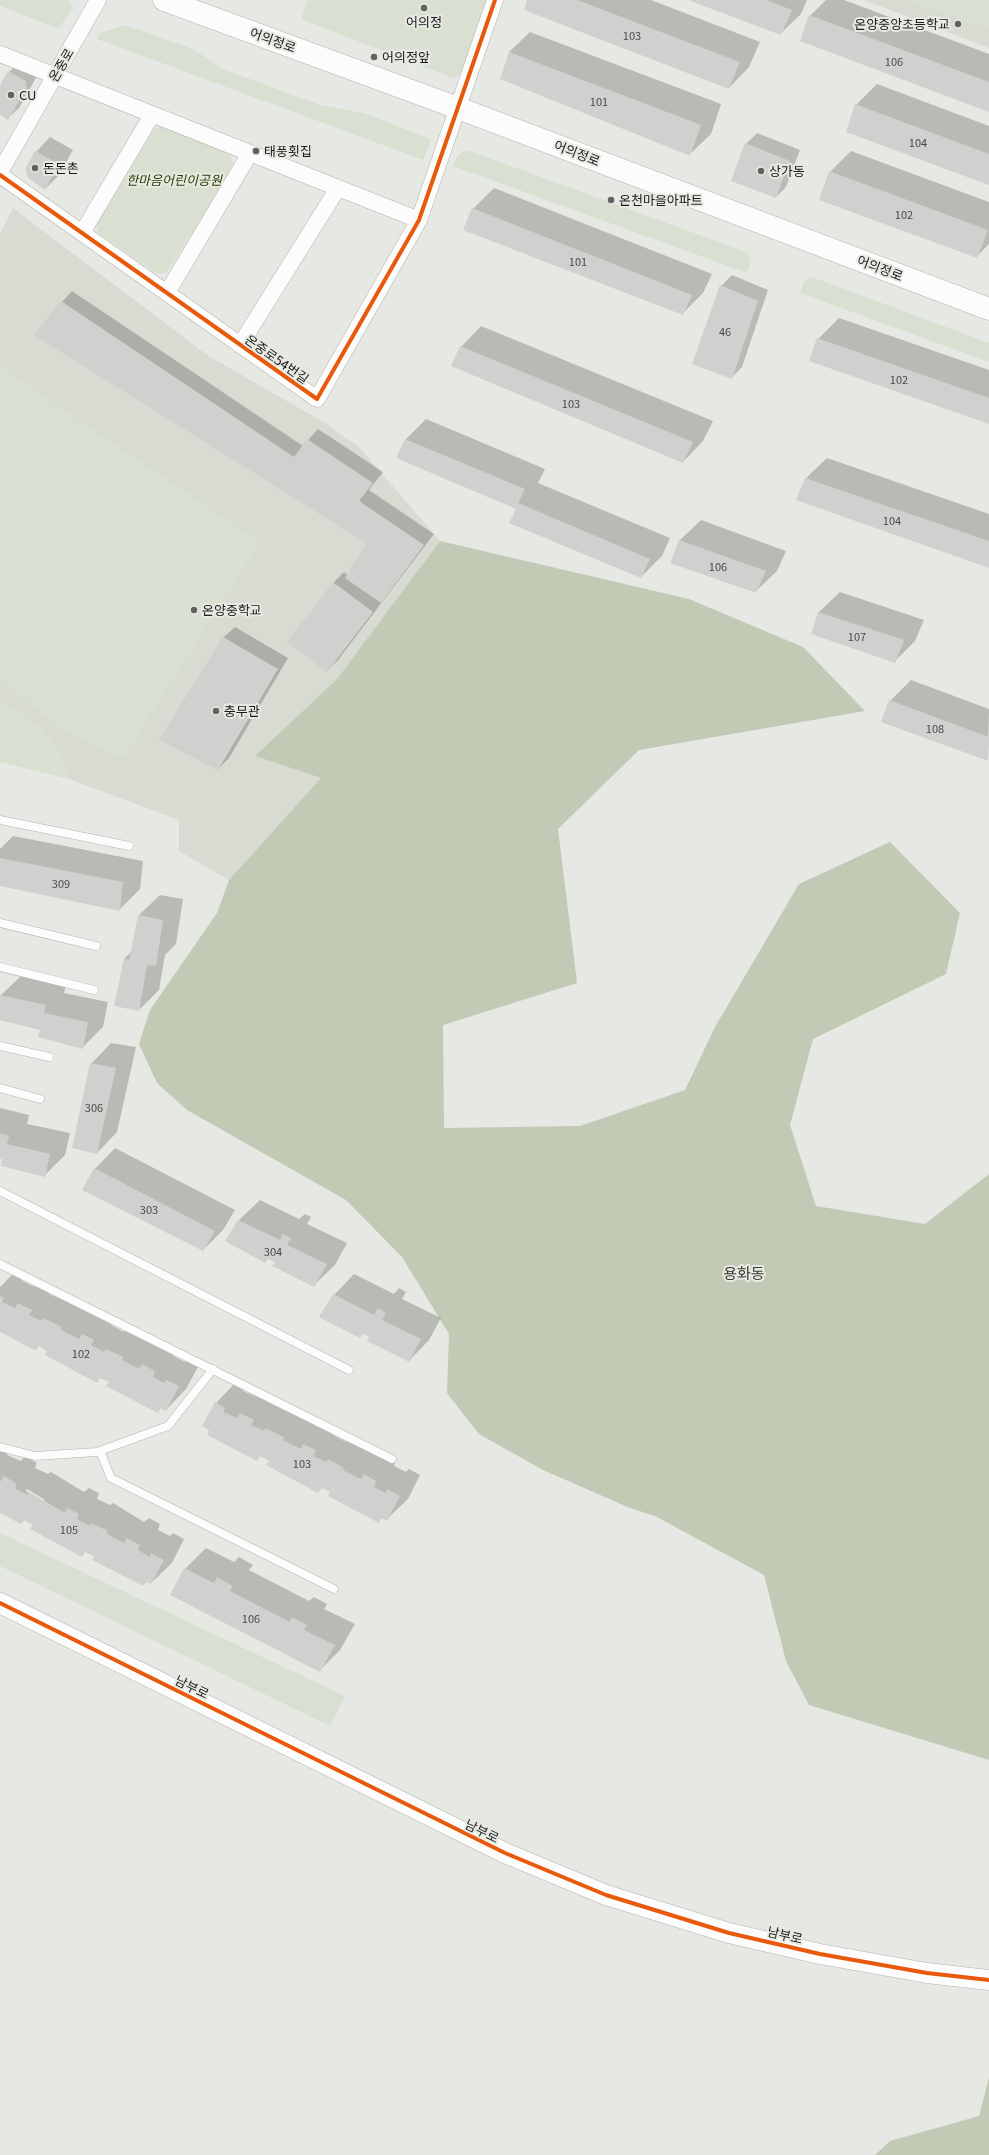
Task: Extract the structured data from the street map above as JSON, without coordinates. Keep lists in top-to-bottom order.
{
  "streets": {
    "main road": ["어의정로"],
    "street": ["온중로", "온중로54번길", "남부로"]
  },
  "crossings": [
    ["어의정로", "온중로54번길"]
  ],
  "districts": ["용화동"],
  "parks": ["한마음어린이공원"],
  "places": [
    "어의정",
    "온양중앙초등학교",
    "어의정앞",
    "CU",
    "태풍횟집",
    "돈돈촌",
    "상가동",
    "온천마을아파트",
    "온양중학교",
    "충무관"
  ],
  "house_numbers": [
    "103",
    "106",
    "101",
    "104",
    "102",
    "101",
    "46",
    "102",
    "103",
    "104",
    "106",
    "107",
    "108",
    "309",
    "306",
    "303",
    "304",
    "102",
    "103",
    "105",
    "106"
  ]
}
